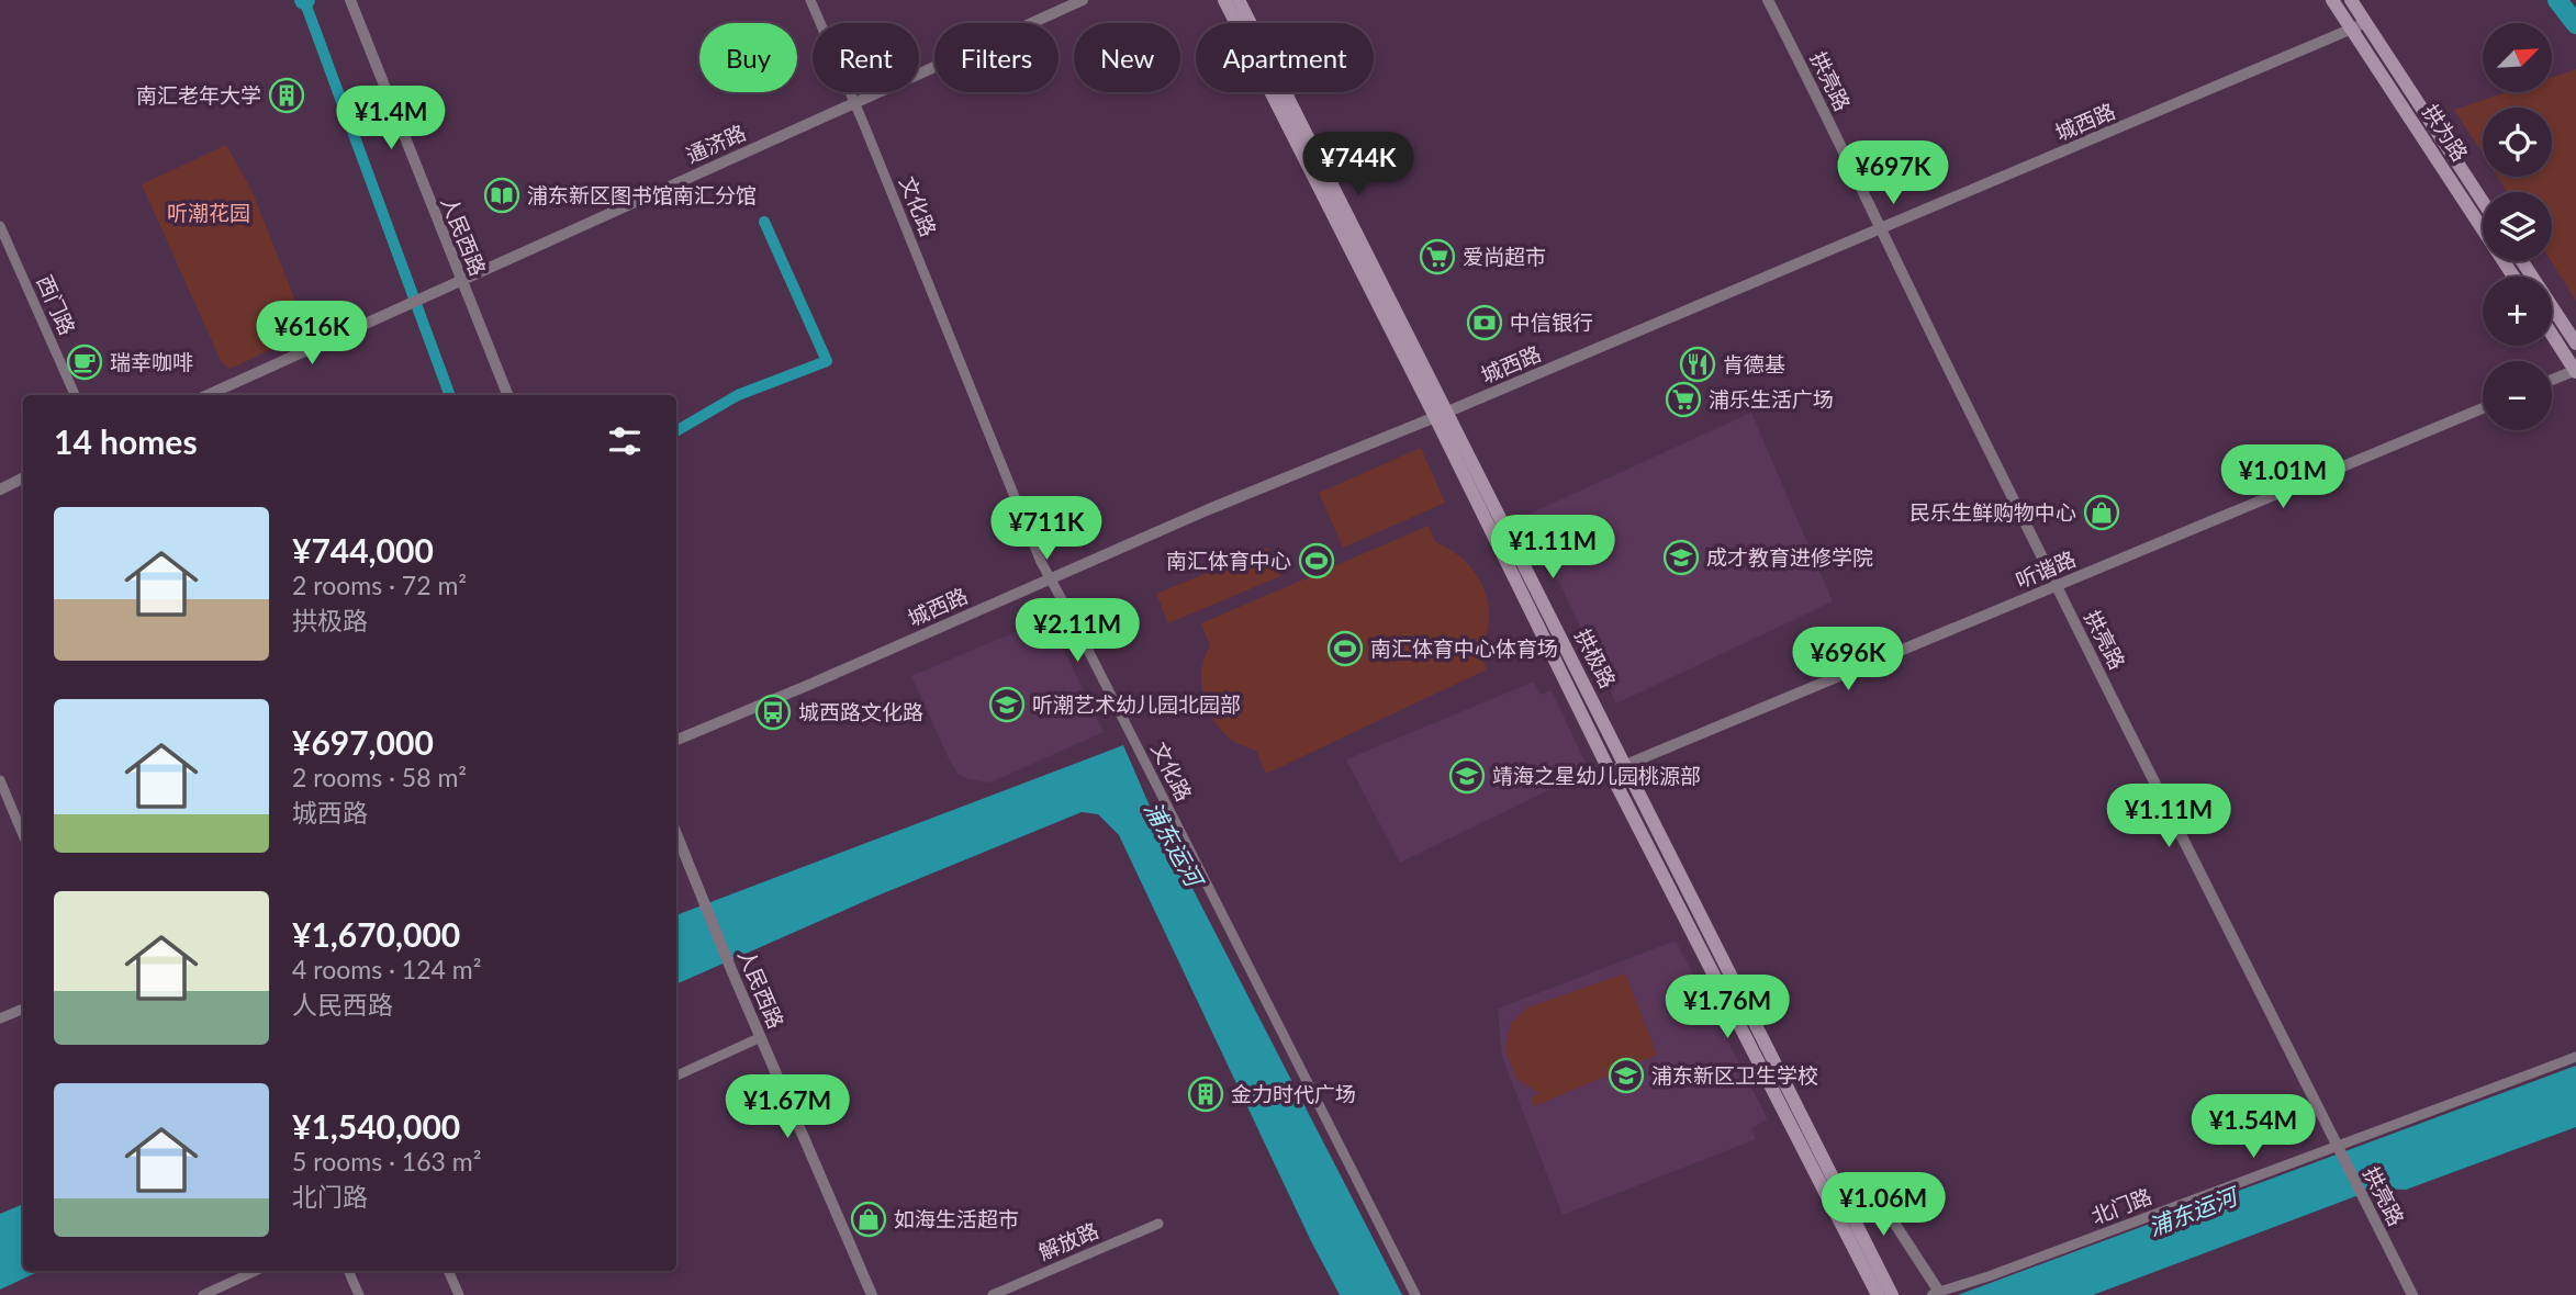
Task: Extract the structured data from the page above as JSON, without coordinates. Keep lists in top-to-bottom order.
{
  "streets": {
    "main road": ["拱为路", "拱极路"],
    "street": [
      "拱亮路",
      "城西路",
      "通济路",
      "文化路",
      "人民西路",
      "西门路",
      "听谐路",
      "北门路",
      "解放路"
    ]
  },
  "crossings": [
    ["拱亮路", "城西路"],
    ["拱亮路", "听谐路"],
    ["城西路", "拱为路"],
    ["城西路", "文化路"],
    ["城西路", "拱极路"],
    ["通济路", "文化路"],
    ["通济路", "人民西路"],
    ["听谐路", "拱极路"],
    ["拱极路", "北门路"]
  ],
  "water": ["浦东运河"],
  "parks": ["听潮花园"],
  "places": {
    "building": ["南汇老年大学", "金力时代广场"],
    "library": ["浦东新区图书馆南汇分馆"],
    "supermarket": ["爱尚超市", "浦乐生活广场"],
    "bank": ["中信银行"],
    "cafe": ["瑞幸咖啡"],
    "restaurant": ["肯德基"],
    "shop": ["民乐生鲜购物中心", "如海生活超市"],
    "school or university": [
      "成才教育进修学院",
      "听潮艺术幼儿园北园部",
      "靖海之星幼儿园桃源部",
      "浦东新区卫生学校"
    ],
    "sports": ["南汇体育中心", "南汇体育中心体育场"],
    "bus stop": ["城西路文化路"]
  },
  "north": "top right",
  "page": {
    "map_buttons": ["+", "−"],
    "chip": [
      "Buy",
      "Rent",
      "Filters",
      "New",
      "Apartment"
    ],
    "price": [
      "¥1.4M",
      "¥744K",
      "¥697K",
      "¥616K",
      "¥1.01M",
      "¥711K",
      "¥1.11M",
      "¥2.11M",
      "¥696K",
      "¥1.11M",
      "¥1.76M",
      "¥1.67M",
      "¥1.54M",
      "¥1.06M"
    ],
    "heading": "14 homes",
    "list": [
      {
        "name": "¥744,000",
        "note": "2 rooms · 72 m² · 拱极路"
      },
      {
        "name": "¥697,000",
        "note": "2 rooms · 58 m² · 城西路"
      },
      {
        "name": "¥1,670,000",
        "note": "4 rooms · 124 m² · 人民西路"
      },
      {
        "name": "¥1,540,000",
        "note": "5 rooms · 163 m² · 北门路"
      }
    ]
  }
}
